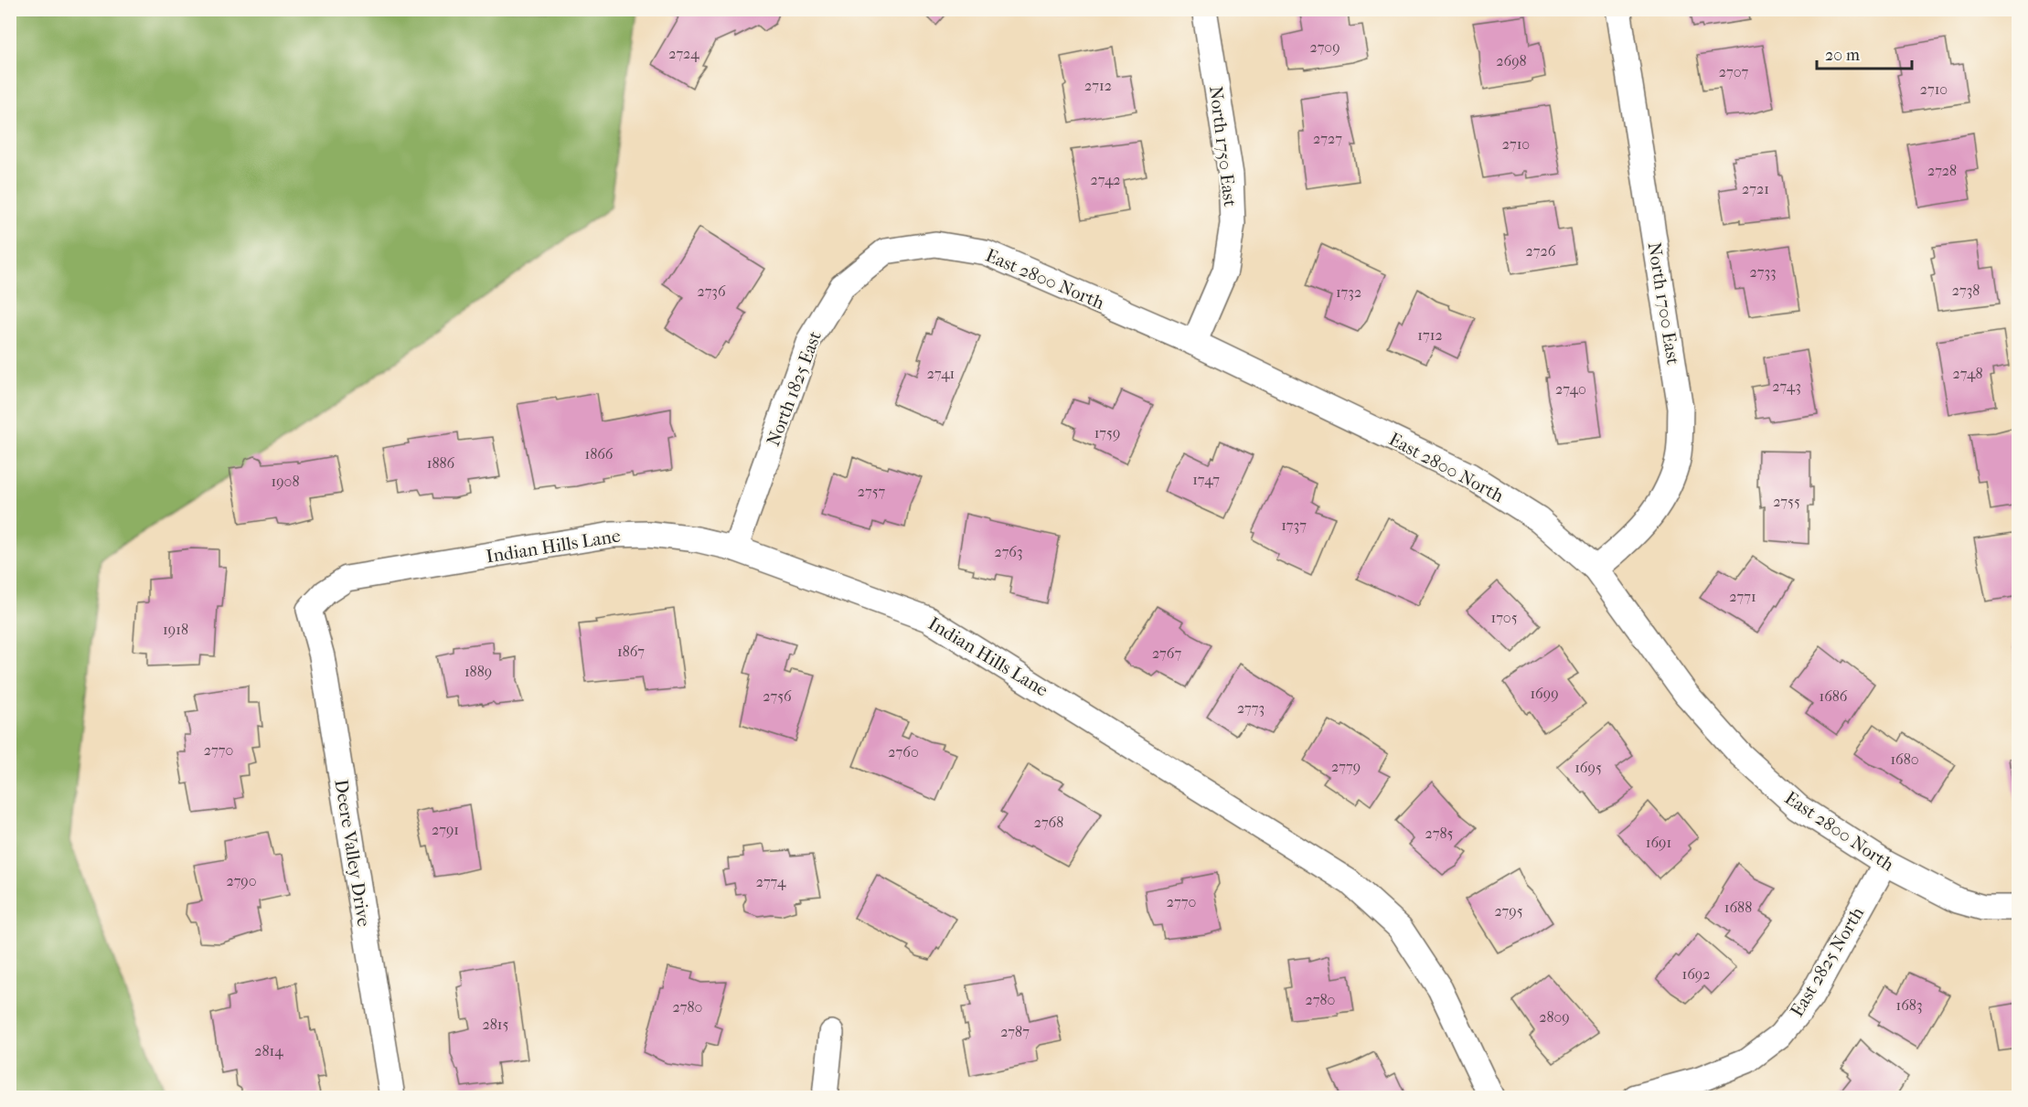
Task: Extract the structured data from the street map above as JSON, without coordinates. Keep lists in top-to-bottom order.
{
  "streets": {
    "street": [
      "North 1750 East",
      "East 2800 North",
      "North 1700 East",
      "North 1825 East",
      "Indian Hills Lane",
      "Deere Valley Drive",
      "East 2825 North"
    ]
  },
  "crossings": [
    ["North 1750 East", "East 2800 North"],
    ["East 2800 North", "North 1700 East"],
    ["East 2800 North", "North 1825 East"],
    ["East 2800 North", "East 2825 North"],
    ["North 1825 East", "Indian Hills Lane"],
    ["Indian Hills Lane", "Deere Valley Drive"]
  ],
  "house_numbers": [
    "2709",
    "2724",
    "2698",
    "2707",
    "2712",
    "2710",
    "2727",
    "2710",
    "2728",
    "2742",
    "2721",
    "2726",
    "2733",
    "2738",
    "2736",
    "1732",
    "1712",
    "2741",
    "2748",
    "2743",
    "2740",
    "1759",
    "1866",
    "1886",
    "1747",
    "1908",
    "2757",
    "2755",
    "1737",
    "2763",
    "2771",
    "1705",
    "1918",
    "1867",
    "2767",
    "1889",
    "1699",
    "2756",
    "1686",
    "2773",
    "2770",
    "2760",
    "1680",
    "2779",
    "1695",
    "2768",
    "2791",
    "2785",
    "1691",
    "2790",
    "2774",
    "2770",
    "1688",
    "2795",
    "1692",
    "2780",
    "1683",
    "2780",
    "2809",
    "2815",
    "2787",
    "2814"
  ],
  "scale_bar": "20 m"
}
